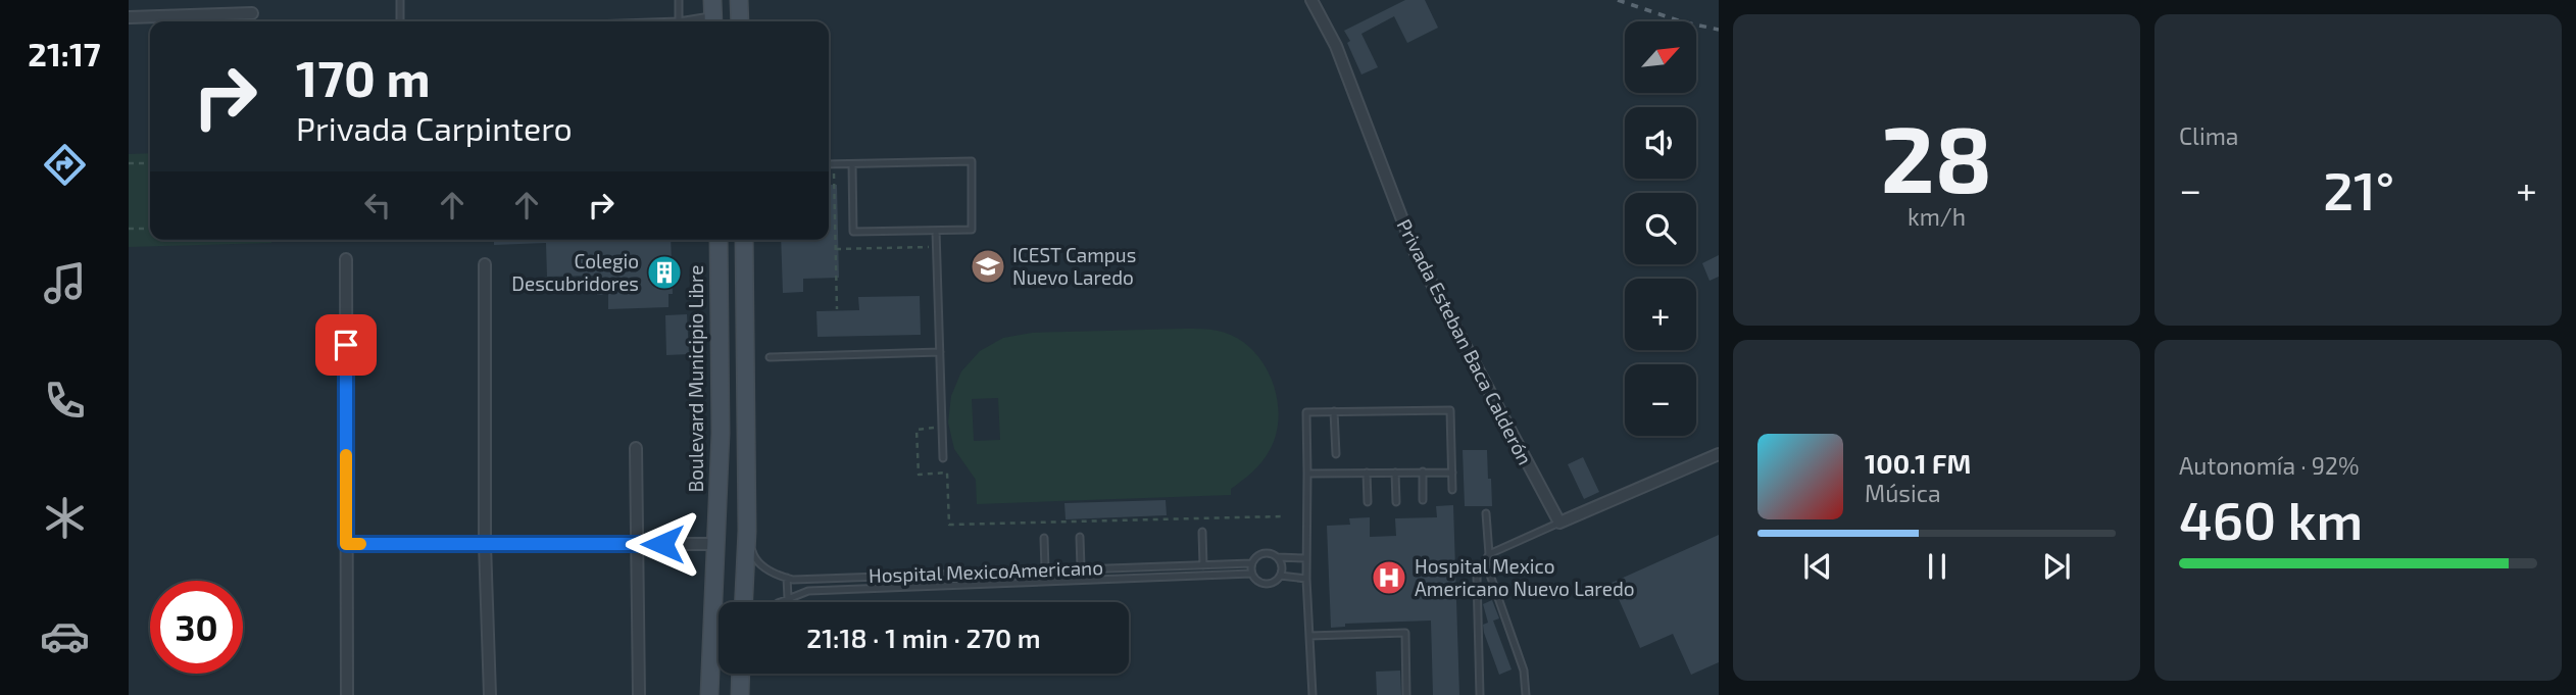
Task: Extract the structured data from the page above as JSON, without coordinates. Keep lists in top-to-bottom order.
{
  "streets": {
    "main road": ["Boulevard Municipio Libre"],
    "street": ["Privada Esteban Baca Calderón"],
    "lane": ["Hospital MexicoAmericano"]
  },
  "places": {
    "school or university": ["ICEST Campus Nuevo Laredo"],
    "building": ["Colegio Descubridores"],
    "hospital": ["Hospital Mexico Americano Nuevo Laredo"]
  },
  "north": "top right",
  "page": {
    "tabs": "21:17",
    "tile": [
      ["28", "km/h"],
      "Clima",
      ["Autonomía · 92%", "460 km"]
    ],
    "map_buttons": ["+", "−"],
    "turn": ["170 m", "Privada Carpintero"],
    "heat": ["−", "21°", "+"],
    "song": ["100.1 FM", "Música"],
    "limit": "30",
    "trip": "21:18 · 1 min · 270 m"
  }
}
